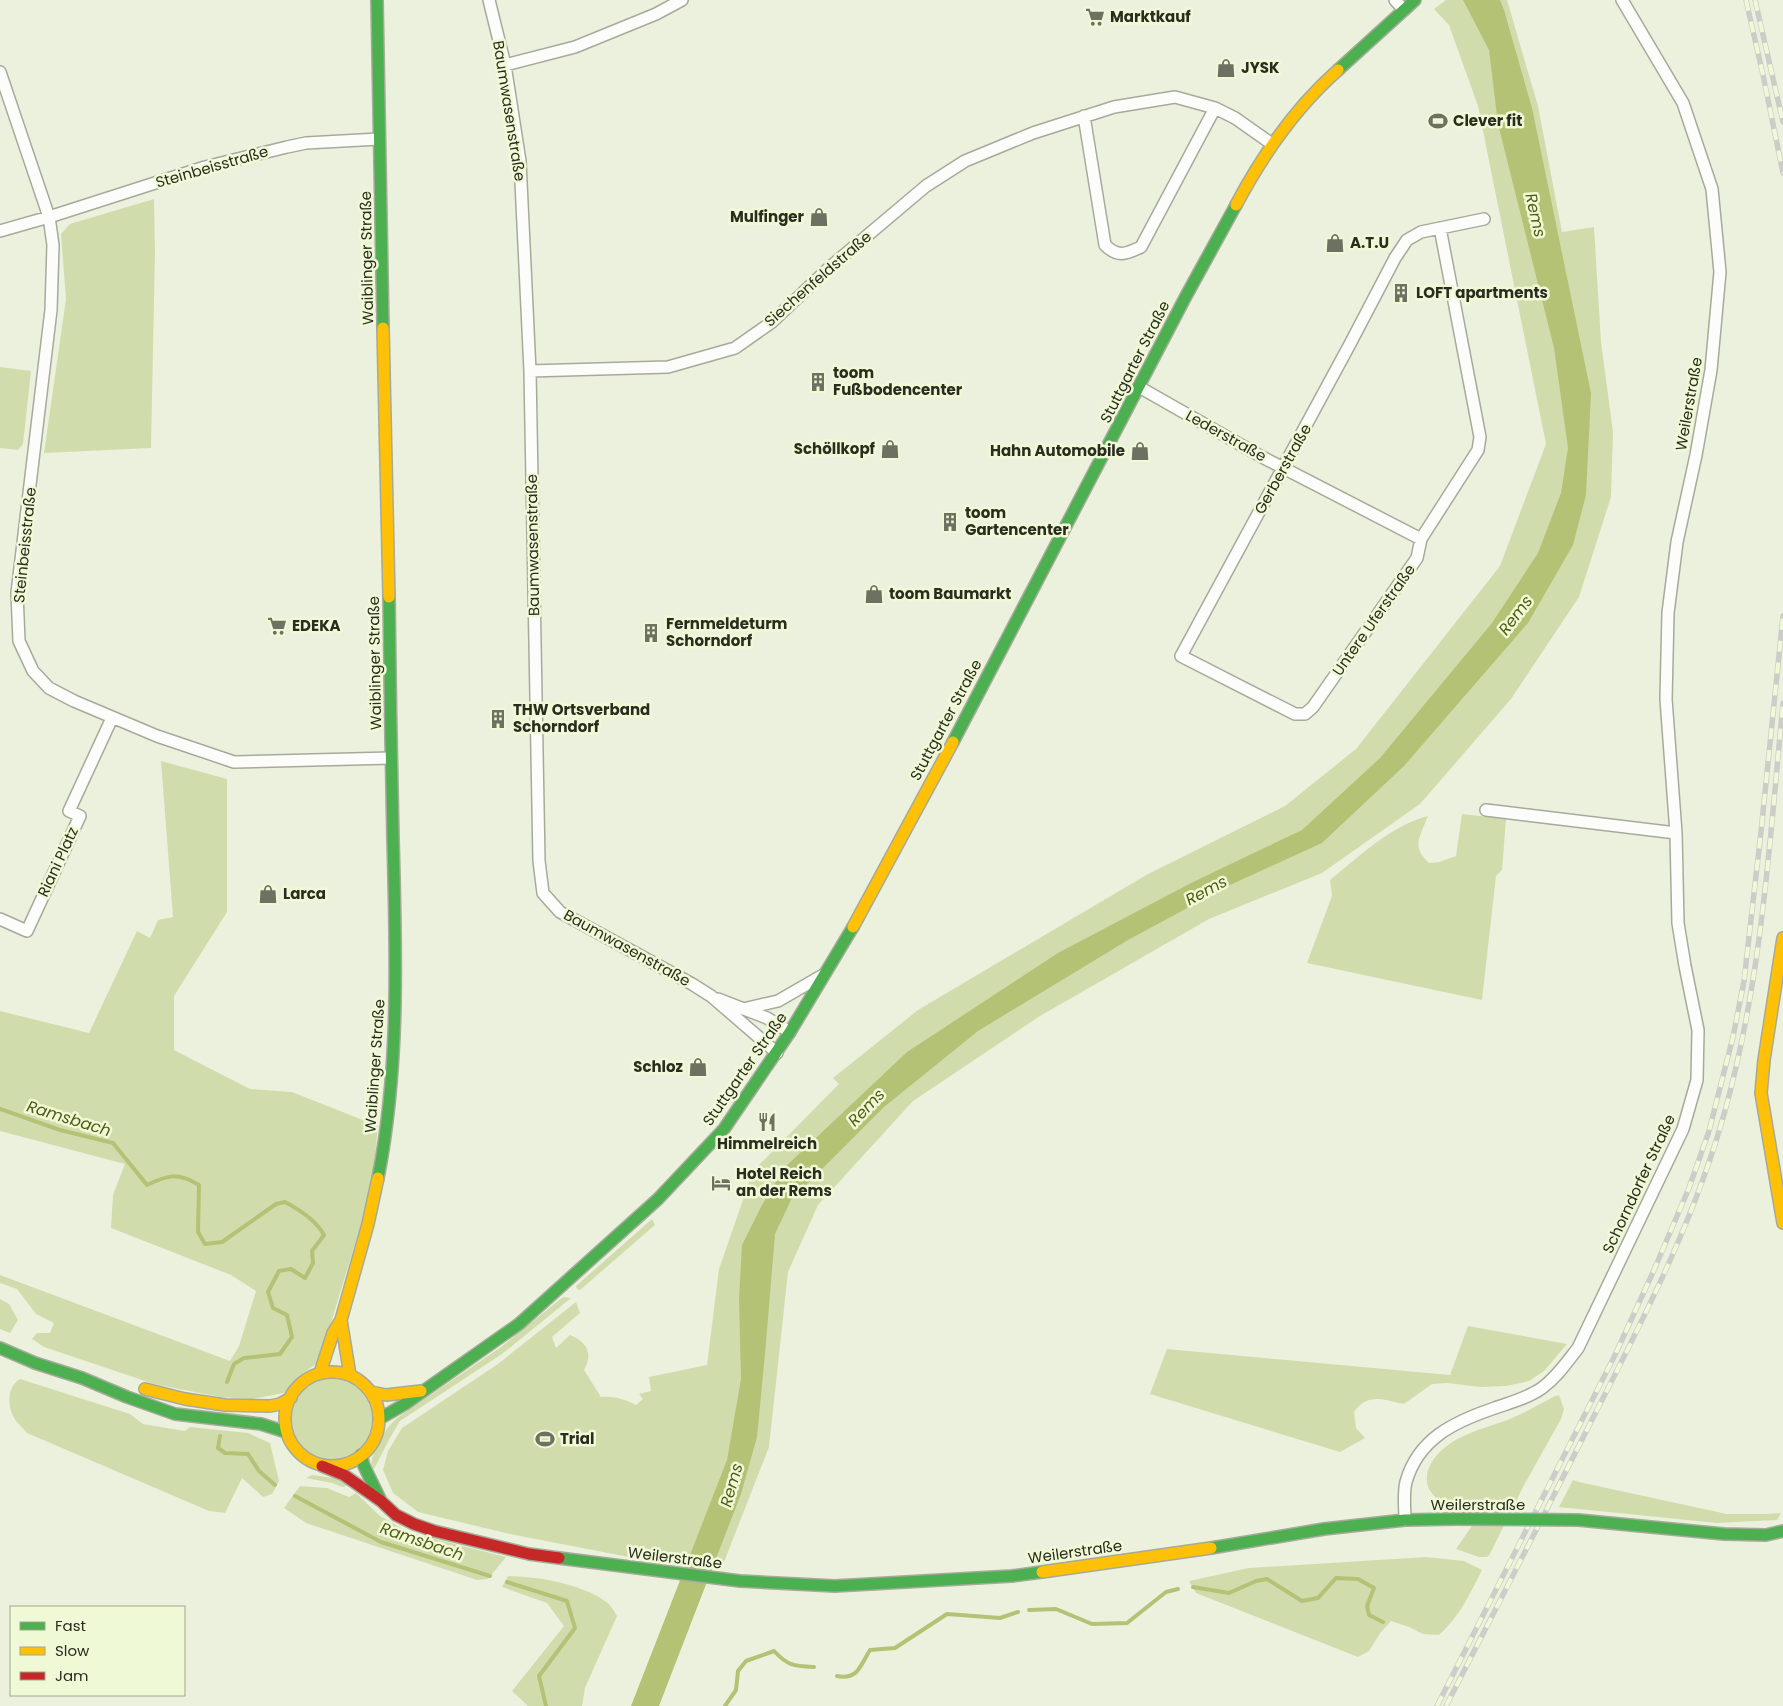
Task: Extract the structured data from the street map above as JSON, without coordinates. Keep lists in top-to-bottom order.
{
  "streets": {
    "main road": ["Waiblinger Straße", "Stuttgarter Straße", "Weilerstraße"],
    "street": [
      "Baumwasenstraße",
      "Steinbeisstraße",
      "Siechenfeldstraße",
      "Lederstraße",
      "Gerberstraße",
      "Untere Uferstraße",
      "Riani Platz",
      "Schorndorfer Straße"
    ]
  },
  "crossings": [
    ["Baumwasenstraße", "Siechenfeldstraße"],
    ["Baumwasenstraße", "Stuttgarter Straße"],
    ["Steinbeisstraße", "Waiblinger Straße"],
    ["Steinbeisstraße", "Riani Platz"],
    ["Waiblinger Straße", "Stuttgarter Straße"],
    ["Waiblinger Straße", "Weilerstraße"],
    ["Siechenfeldstraße", "Stuttgarter Straße"],
    ["Stuttgarter Straße", "Weilerstraße"],
    ["Stuttgarter Straße", "Lederstraße"],
    ["Weilerstraße", "Schorndorfer Straße"],
    ["Lederstraße", "Gerberstraße"],
    ["Lederstraße", "Untere Uferstraße"],
    ["Gerberstraße", "Untere Uferstraße"]
  ],
  "water": ["Rems", "Ramsbach"],
  "places": {
    "supermarket": ["Marktkauf", "EDEKA"],
    "shop": [
      "JYSK",
      "Mulfinger",
      "A.T.U",
      "Schöllkopf",
      "Hahn Automobile",
      "toom Baumarkt",
      "Larca",
      "Schloz"
    ],
    "sports": ["Clever fit", "Trial"],
    "building": [
      "LOFT apartments",
      "toom Fußbodencenter",
      "toom Gartencenter",
      "Fernmeldeturm Schorndorf",
      "THW Ortsverband Schorndorf"
    ],
    "restaurant": ["Himmelreich"],
    "hotel": ["Hotel Reich an der Rems"]
  },
  "legend": ["Fast", "Slow", "Jam"]
}
